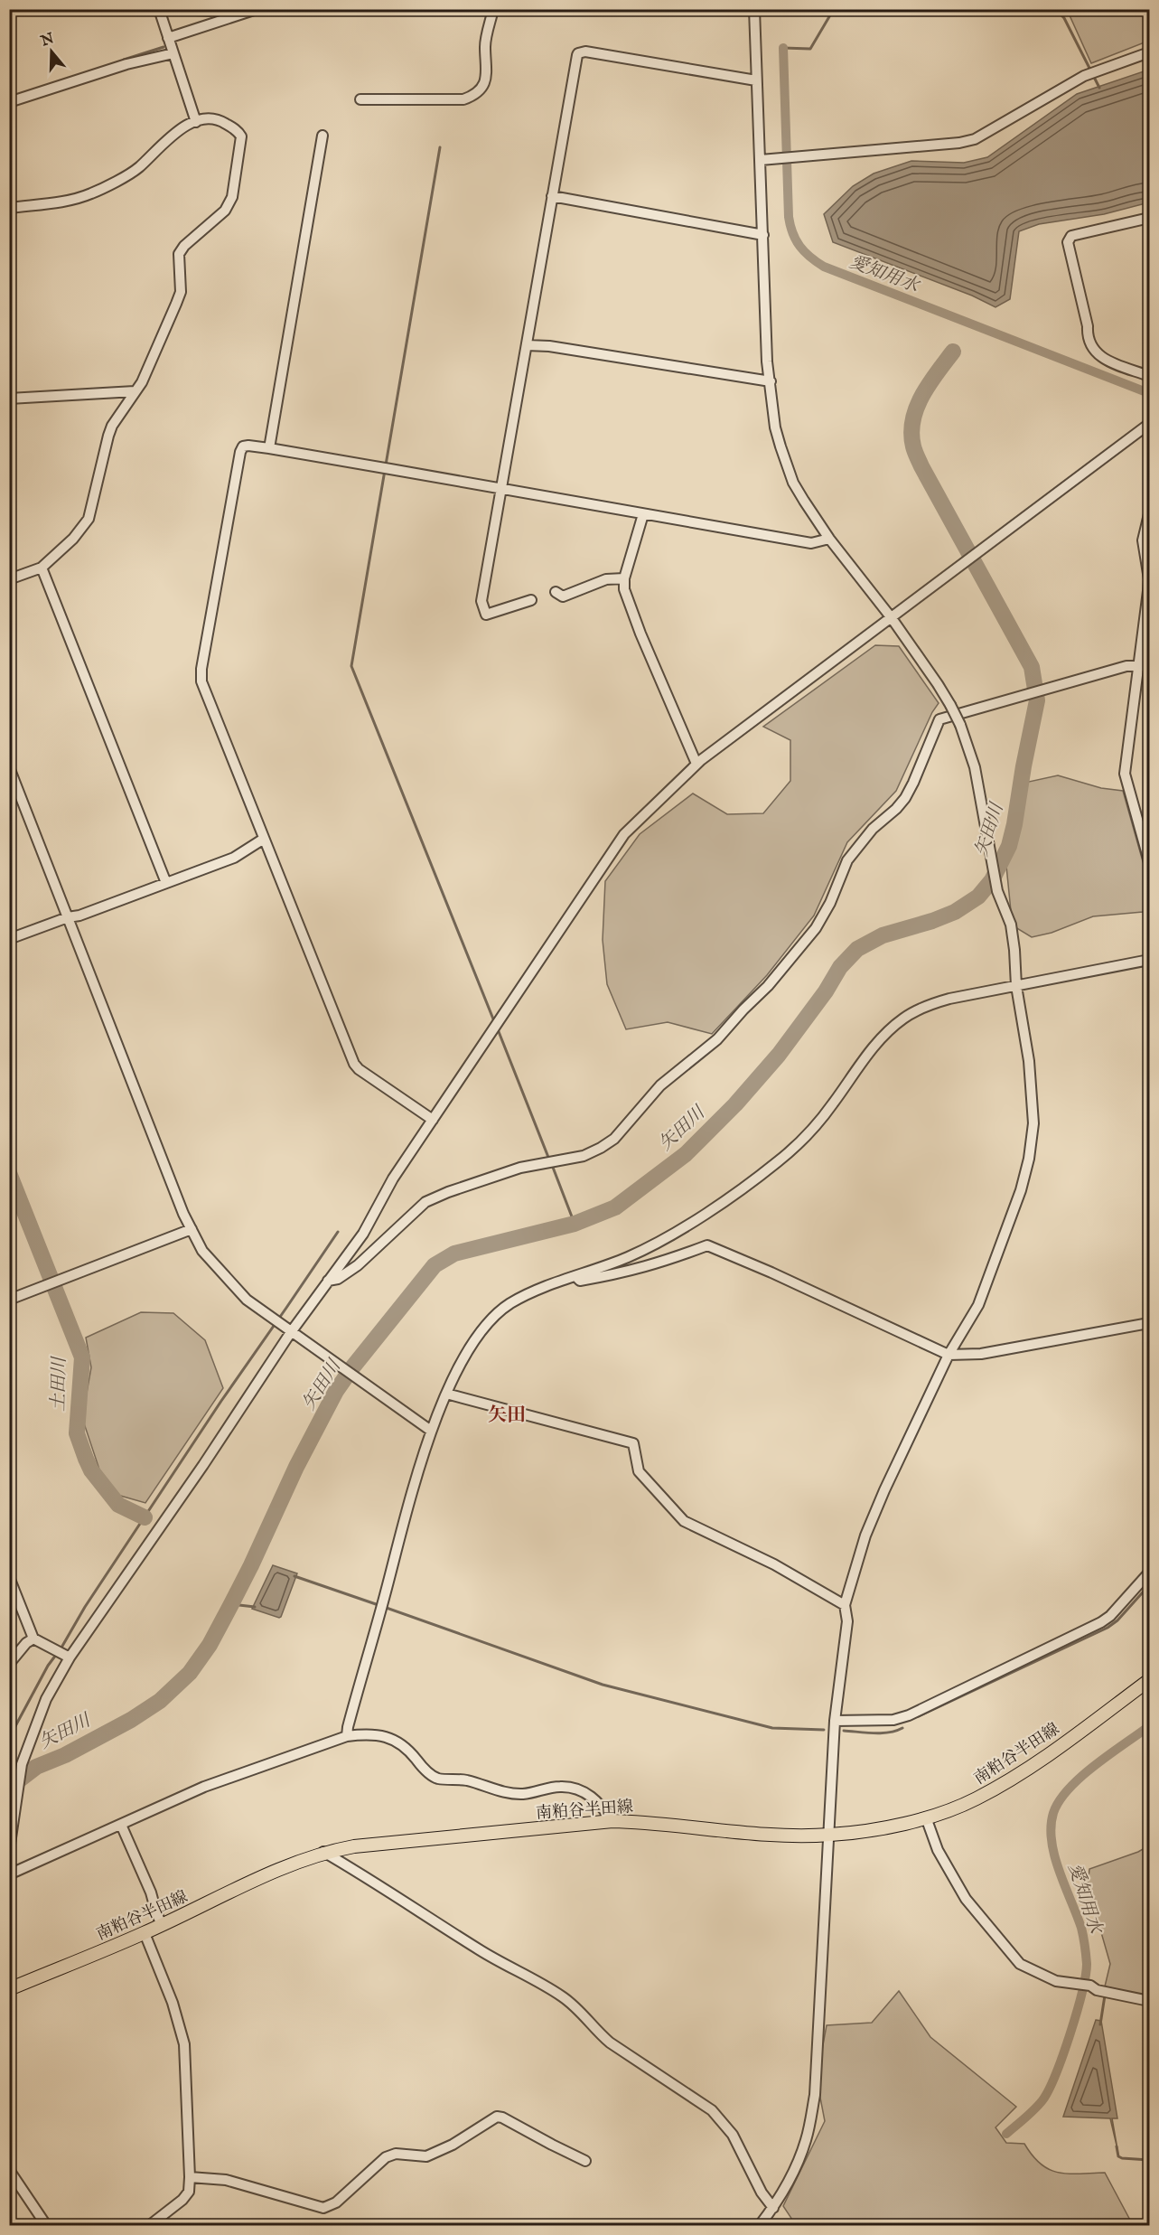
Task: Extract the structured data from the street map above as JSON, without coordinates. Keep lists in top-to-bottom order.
{
  "streets": {
    "main road": ["南粕谷半田線"]
  },
  "districts": ["矢田"],
  "water": ["愛知用水", "矢田川", "土田川"],
  "north": "top"
}
